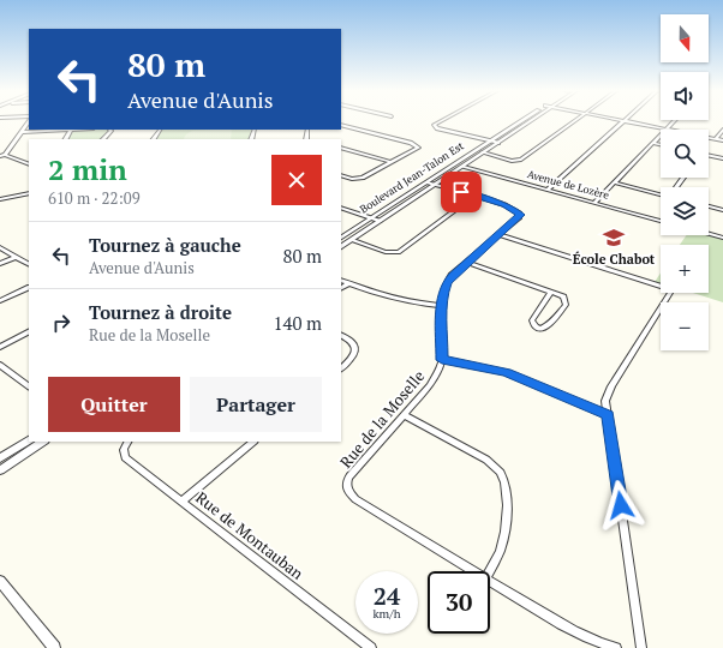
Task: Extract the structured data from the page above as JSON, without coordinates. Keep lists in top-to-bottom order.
{
  "streets": {
    "street": [
      "Boulevard Jean-Talon Est",
      "Avenue de Lozère",
      "Rue de la Moselle",
      "Rue de Montauban"
    ]
  },
  "crossings": [
    ["Boulevard Jean-Talon Est", "Avenue de Lozère"],
    ["Boulevard Jean-Talon Est", "Rue de la Moselle"]
  ],
  "places": {
    "school or university": ["École Chabot"]
  },
  "north": "bottom",
  "page": {
    "map_buttons": ["+", "−"],
    "turn": ["80 m", "Avenue d'Aunis"],
    "heading": ["2 min", "610 m · 22:09"],
    "list": [
      {
        "name": "Tournez à gauche",
        "note": "Avenue d'Aunis",
        "value": "80 m"
      },
      {
        "name": "Tournez à droite",
        "note": "Rue de la Moselle",
        "value": "140 m"
      }
    ],
    "buttons": ["Quitter", "Partager"],
    "speed": "24 km/h",
    "limit": "30"
  }
}
